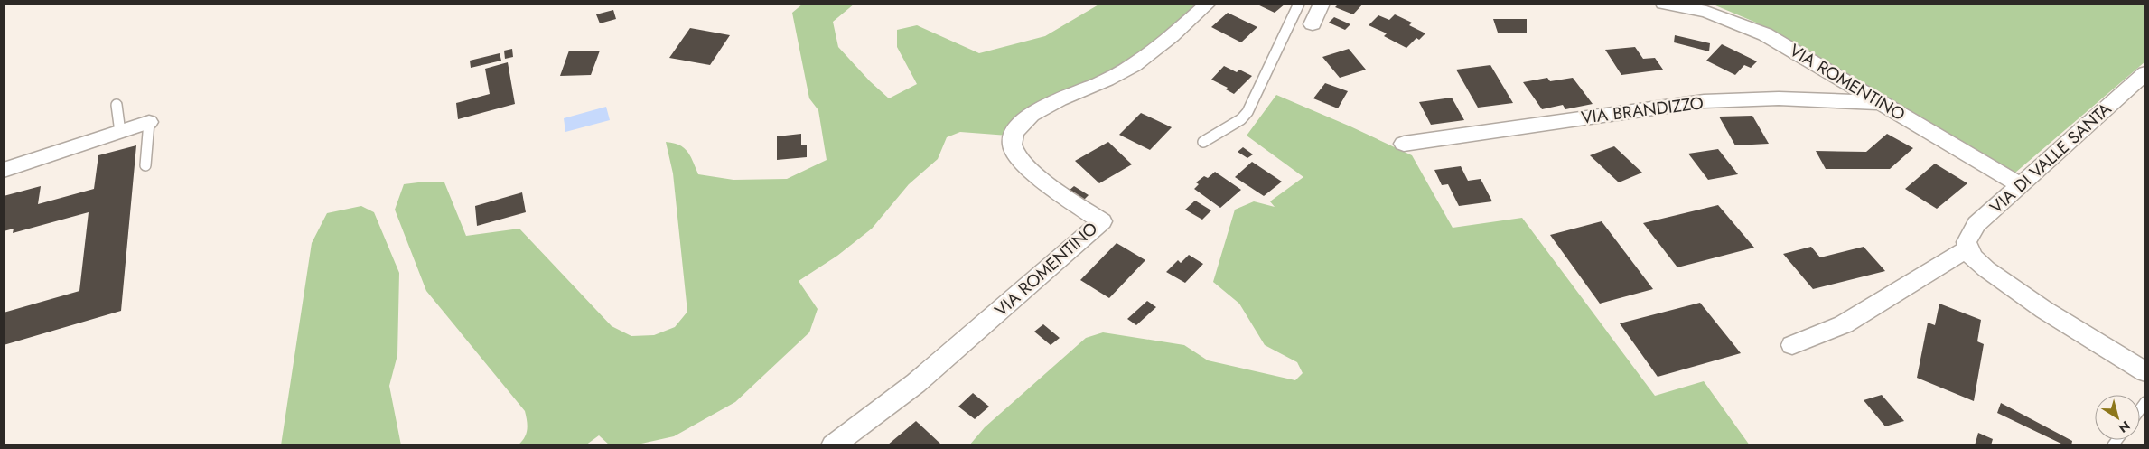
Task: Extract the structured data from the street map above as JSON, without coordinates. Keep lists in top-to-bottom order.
{
  "streets": {
    "street": ["VIA ROMENTINO", "VIA BRANDIZZO", "VIA DI VALLE SANTA"]
  },
  "crossings": [
    ["VIA ROMENTINO", "VIA BRANDIZZO"],
    ["VIA ROMENTINO", "VIA DI VALLE SANTA"]
  ],
  "north": "bottom right"
}
